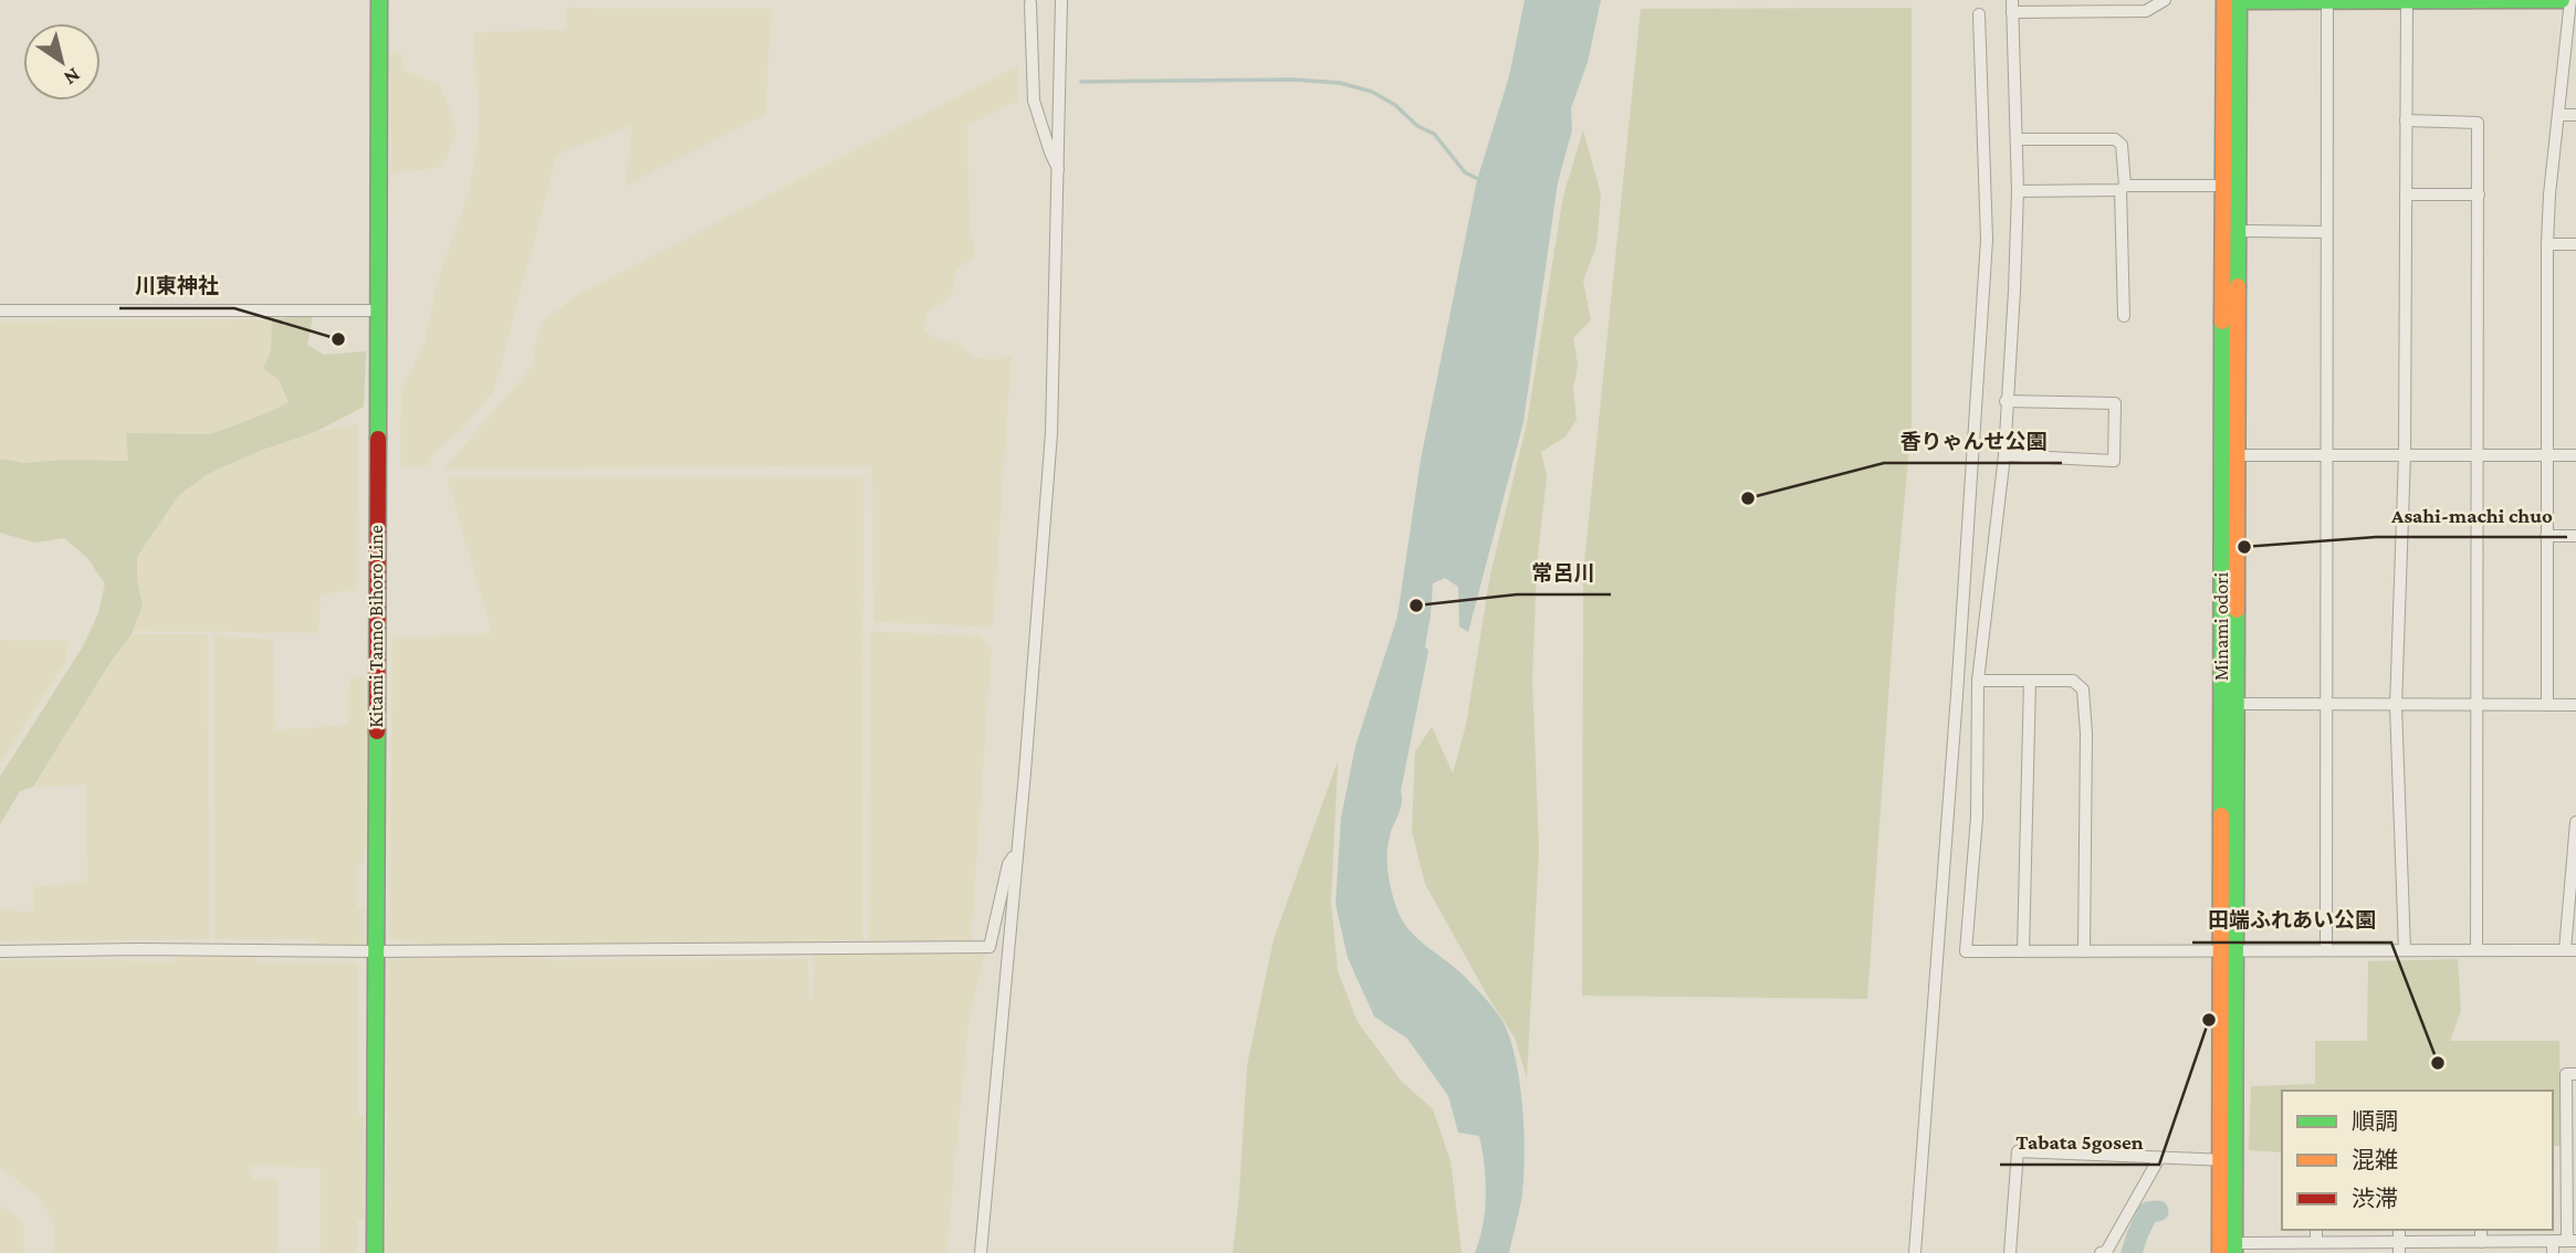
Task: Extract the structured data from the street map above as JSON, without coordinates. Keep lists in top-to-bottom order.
{
  "streets": {
    "street": ["Kitami Tanno Bihoro Line", "Minami odori"]
  },
  "places": [
    "川東神社",
    "香りゃんせ公園",
    "Asahi-machi chuo",
    "常呂川",
    "Tabata 5gosen",
    "田端ふれあい公園"
  ],
  "legend": ["順調", "混雑", "渋滞"],
  "north": "bottom right"
}
